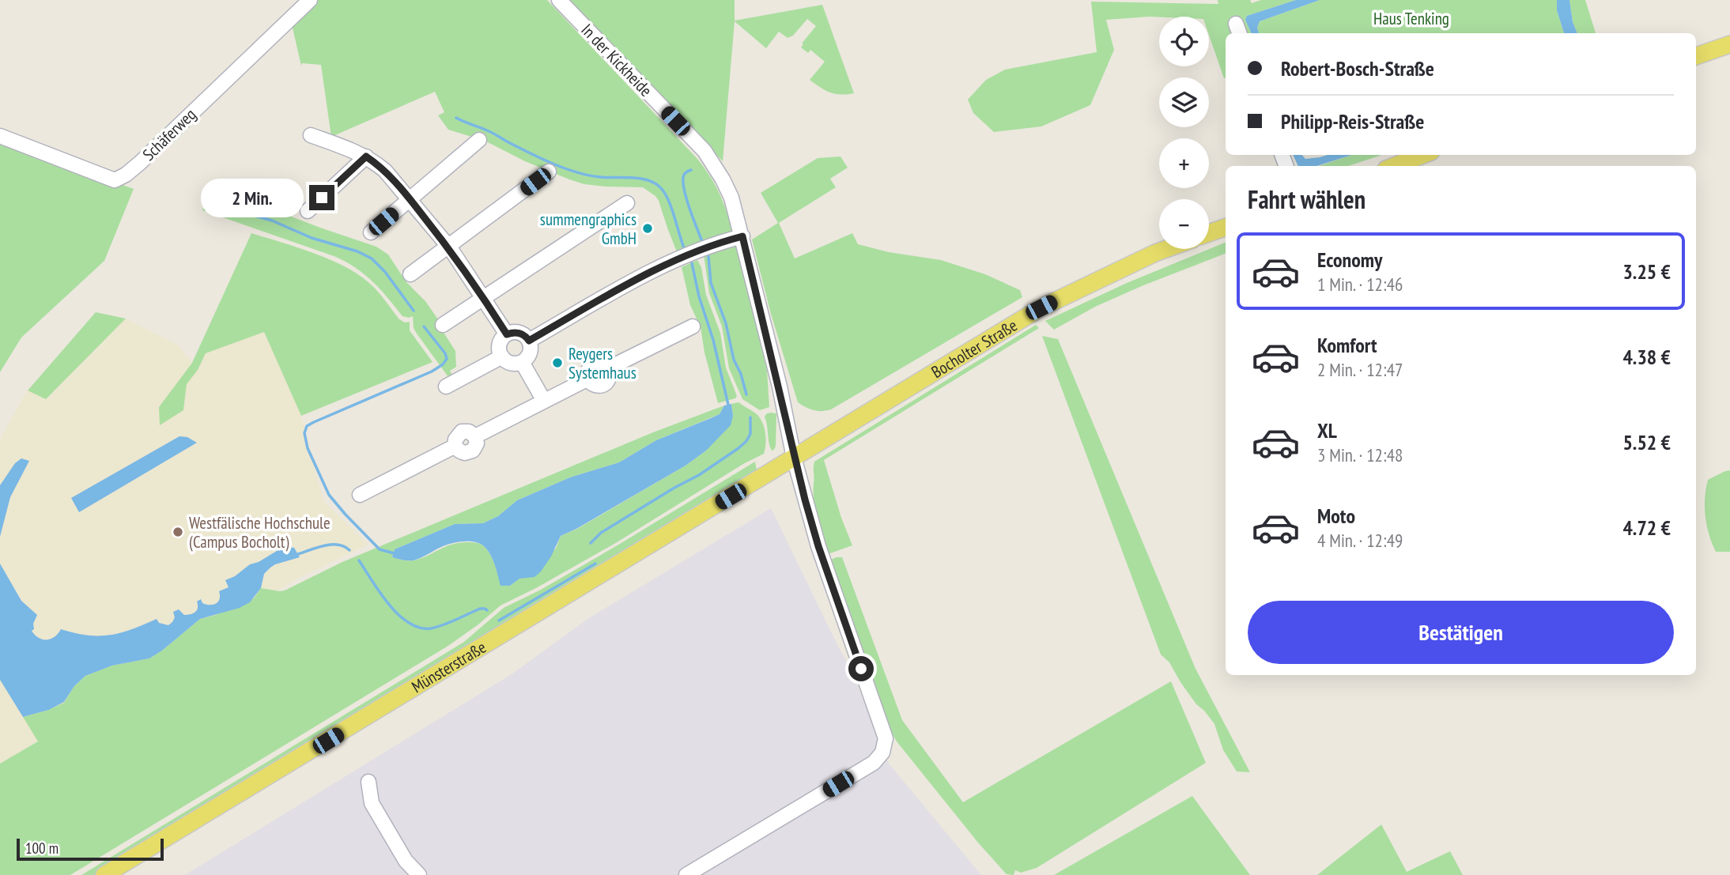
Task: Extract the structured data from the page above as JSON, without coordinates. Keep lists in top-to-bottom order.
{
  "streets": {
    "main road": ["Bocholter Straße", "Münsterstraße"],
    "street": ["In der Kickheide", "Schäferweg"]
  },
  "crossings": [
    ["In der Kickheide", "Bocholter Straße"],
    ["In der Kickheide", "Münsterstraße"],
    ["Bocholter Straße", "Münsterstraße"]
  ],
  "parks": ["Haus Tenking"],
  "places": ["summengraphics GmbH", "Reygers Systemhaus", "Westfälische Hochschule (Campus Bocholt)"],
  "scale_bar": "100 m",
  "page": {
    "map_buttons": ["+", "−"],
    "banner": ["Robert-Bosch-Straße", "Philipp-Reis-Straße"],
    "heading": "Fahrt wählen",
    "bubble": "2 Min.",
    "list": [
      {
        "name": "Economy",
        "note": "1 Min. · 12:46",
        "value": "3.25 €"
      },
      {
        "name": "Komfort",
        "note": "2 Min. · 12:47",
        "value": "4.38 €"
      },
      {
        "name": "XL",
        "note": "3 Min. · 12:48",
        "value": "5.52 €"
      },
      {
        "name": "Moto",
        "note": "4 Min. · 12:49",
        "value": "4.72 €"
      }
    ],
    "buttons": "Bestätigen",
    "scale": "100 m"
  }
}
